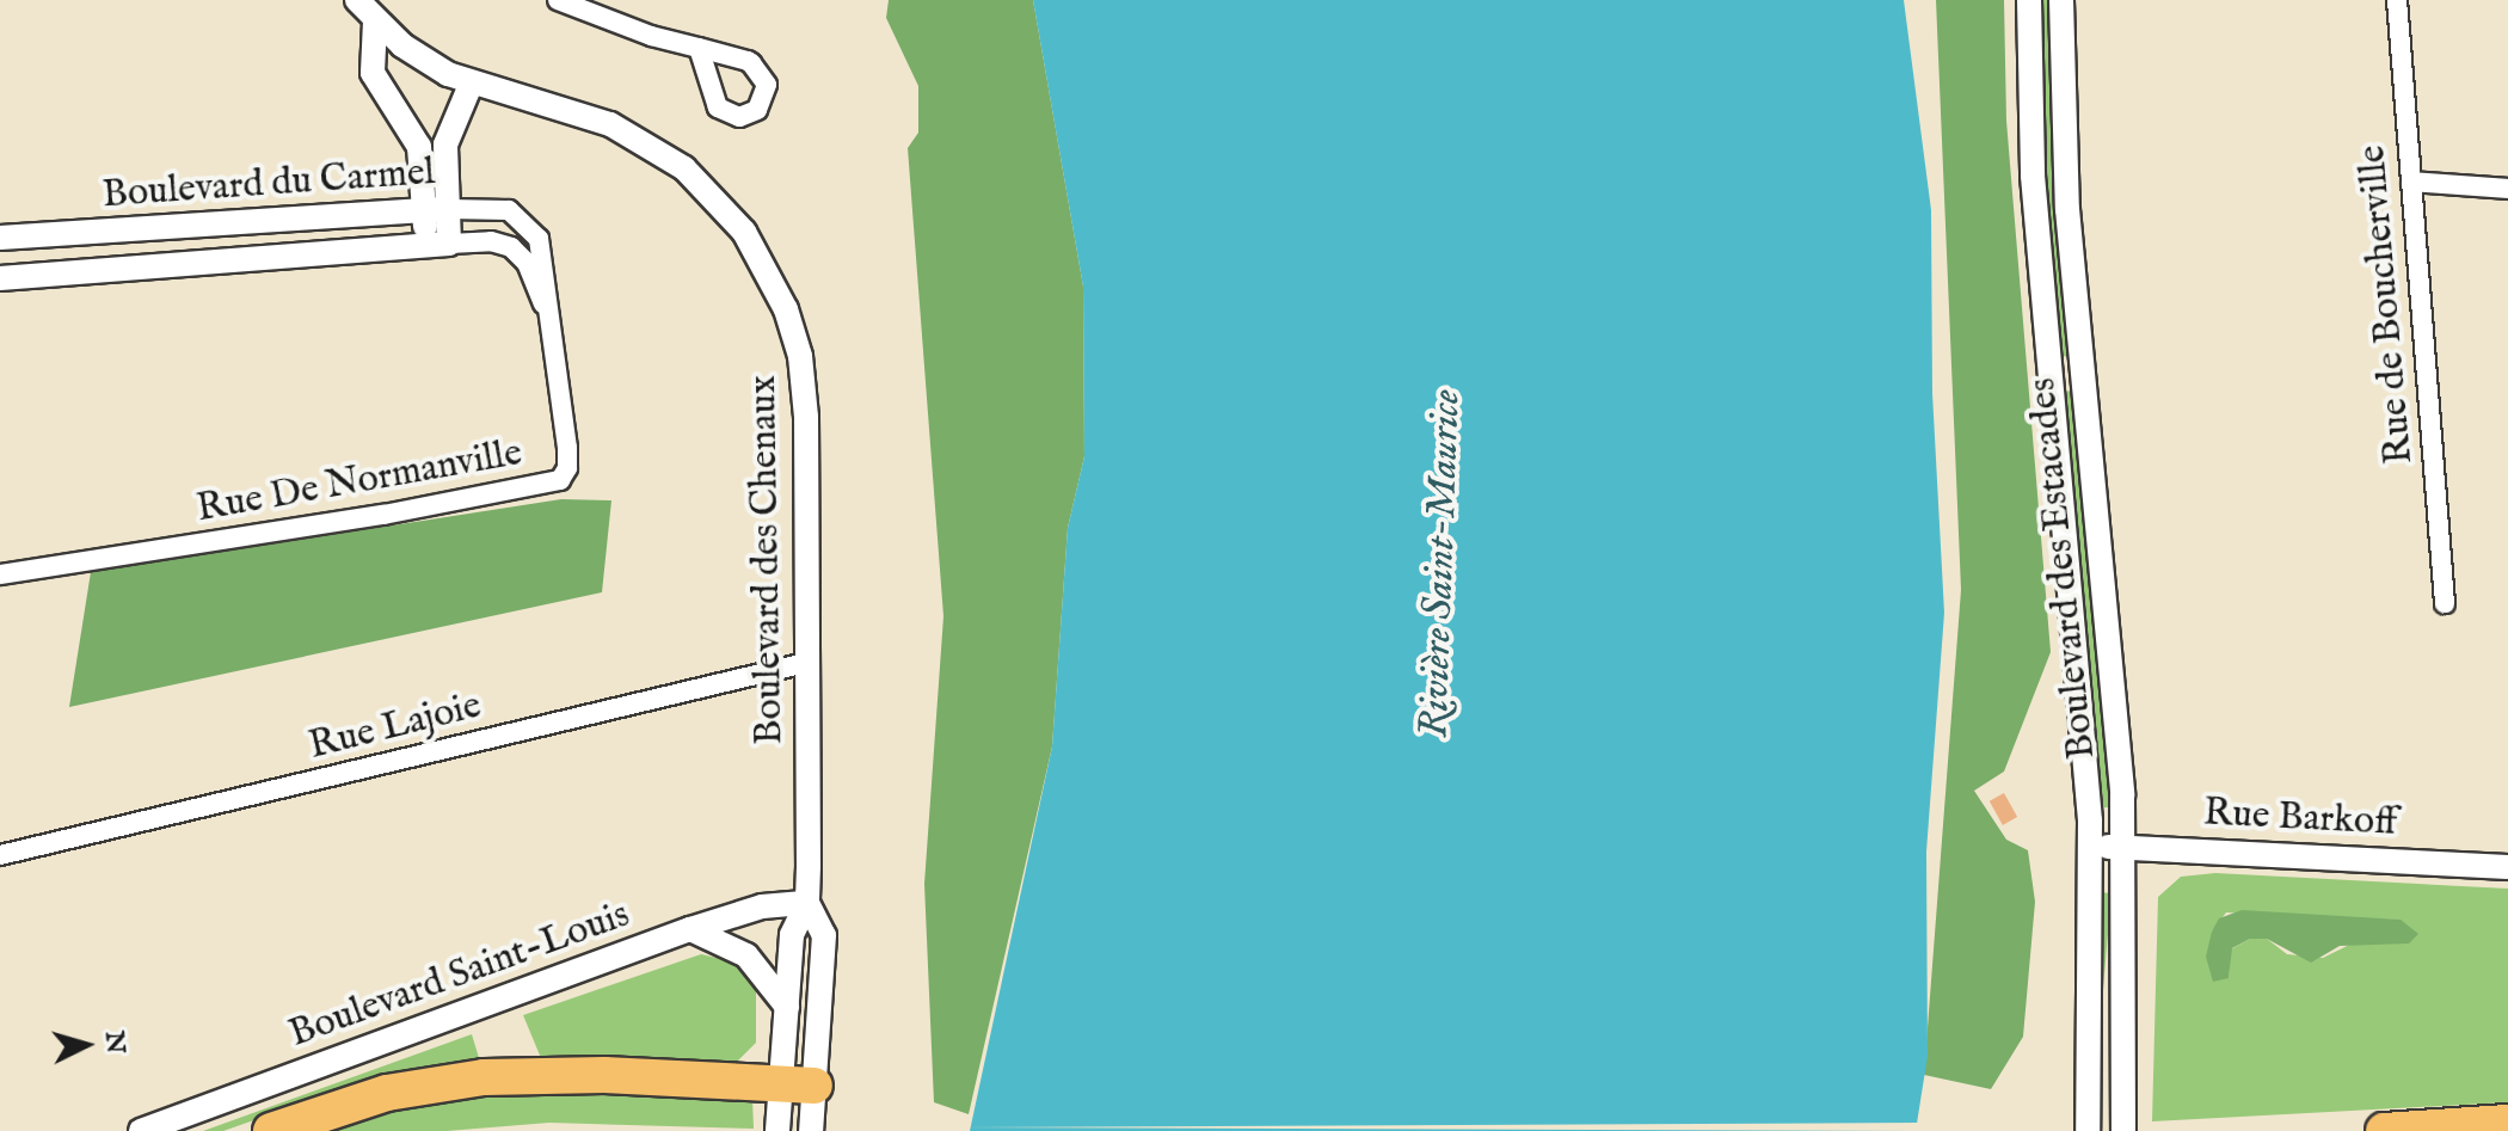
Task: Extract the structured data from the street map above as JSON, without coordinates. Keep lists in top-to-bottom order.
{
  "streets": {
    "street": [
      "Boulevard du Carmel",
      "Rue de Boucherville",
      "Rue De Normanville",
      "Boulevard des Chenaux",
      "Boulevard des Estacades",
      "Rue Lajoie",
      "Rue Barkoff",
      "Boulevard Saint-Louis"
    ]
  },
  "crossings": [
    ["Boulevard du Carmel", "Rue De Normanville"],
    ["Boulevard des Chenaux", "Rue Lajoie"],
    ["Boulevard des Chenaux", "Boulevard Saint-Louis"],
    ["Boulevard des Estacades", "Rue Barkoff"]
  ],
  "water": ["Rivière Saint-Maurice"],
  "north": "right"
}
